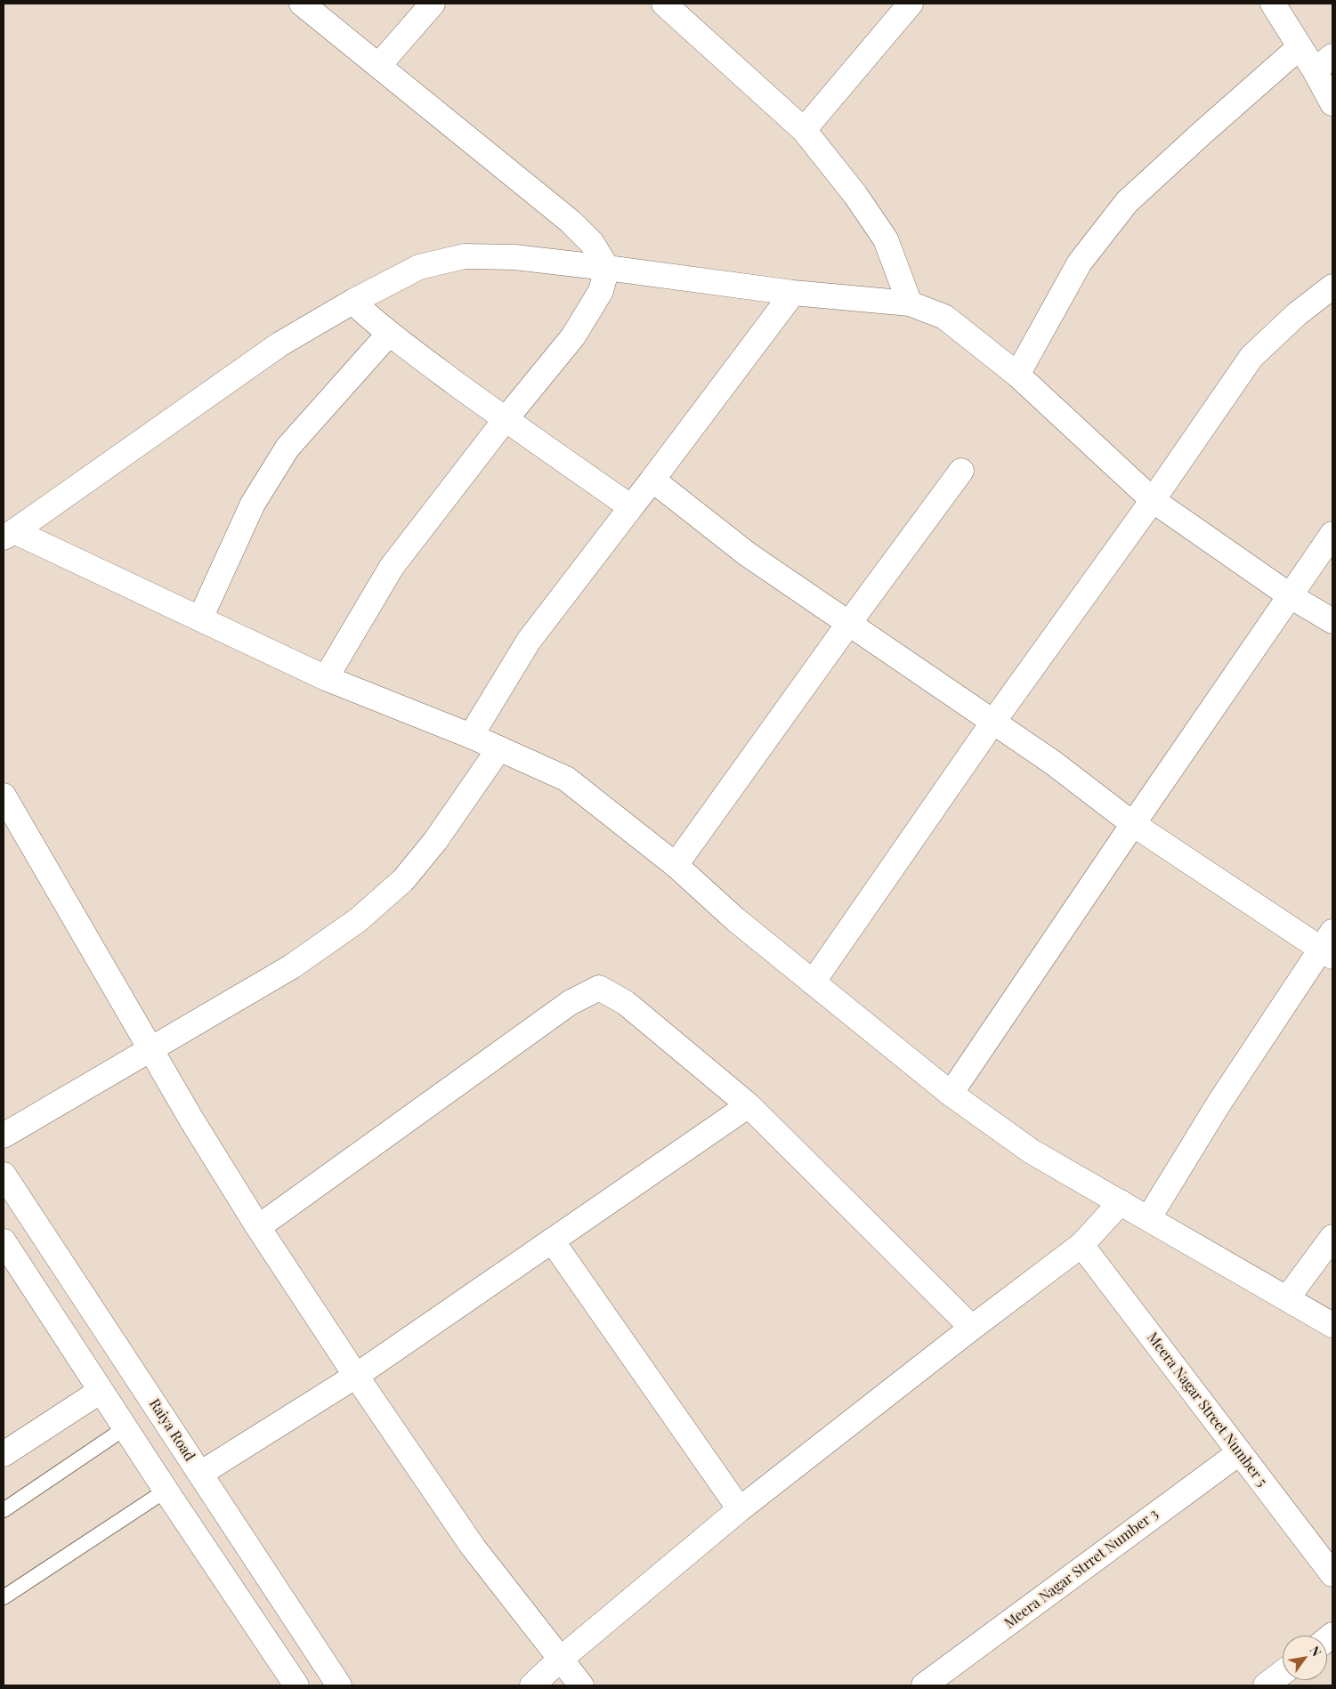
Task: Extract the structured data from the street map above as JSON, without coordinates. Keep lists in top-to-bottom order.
{
  "streets": {
    "street": ["Meera Nagar Street Number 5", "Raiya Road", "Meera Nagar Strret Number 3"]
  },
  "crossings": [
    ["Meera Nagar Street Number 5", "Meera Nagar Strret Number 3"]
  ],
  "north": "top right"
}
